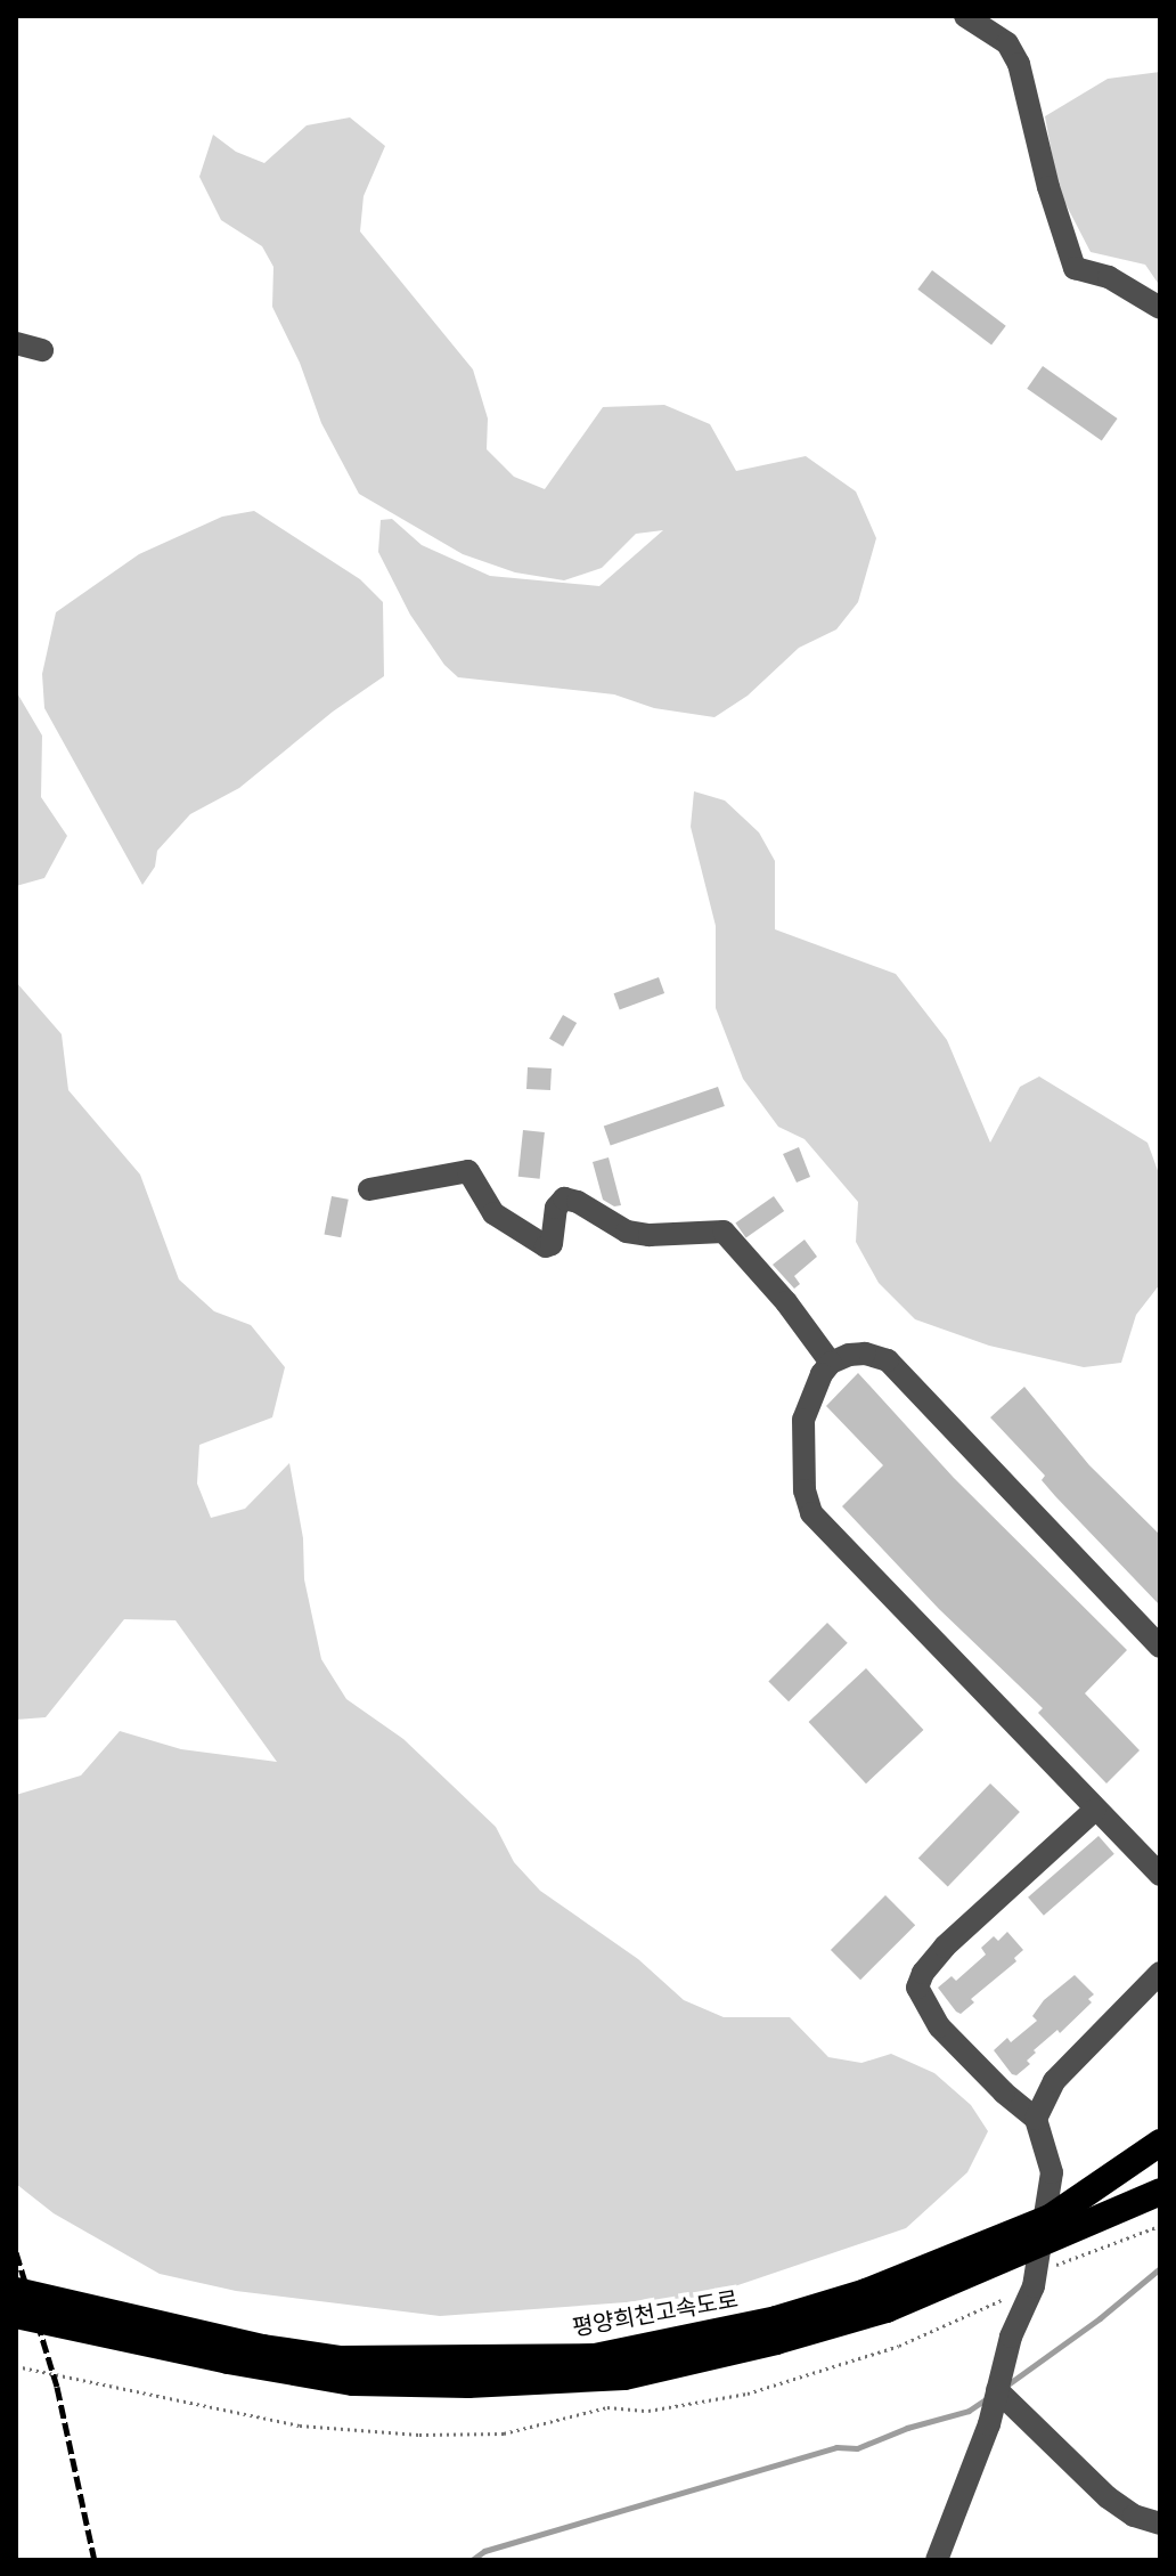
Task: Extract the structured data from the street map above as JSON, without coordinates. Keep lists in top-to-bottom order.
{
  "streets": {
    "highway": ["평양희천고속도로"]
  }
}
